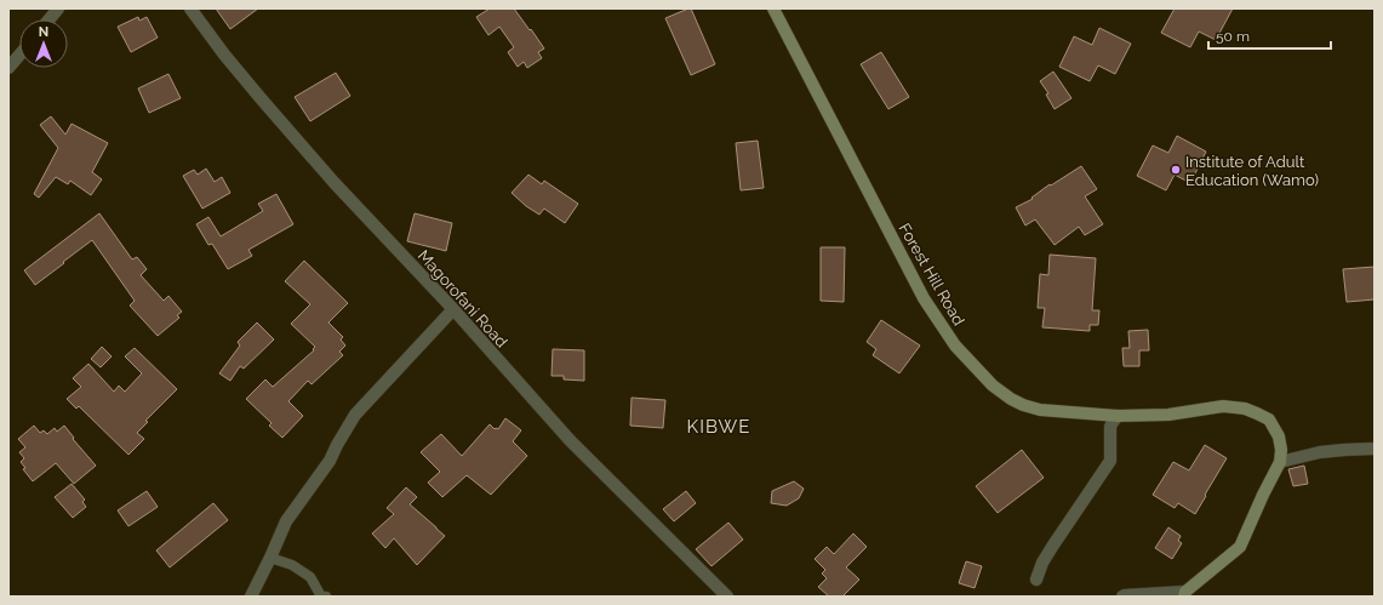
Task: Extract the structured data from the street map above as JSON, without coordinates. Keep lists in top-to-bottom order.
{
  "streets": {
    "street": ["Forest Hill Road", "Magorofani Road"]
  },
  "districts": ["KIBWE"],
  "places": ["Institute of Adult Education (Wamo)"],
  "scale_bar": "50 m",
  "north": "top"
}
